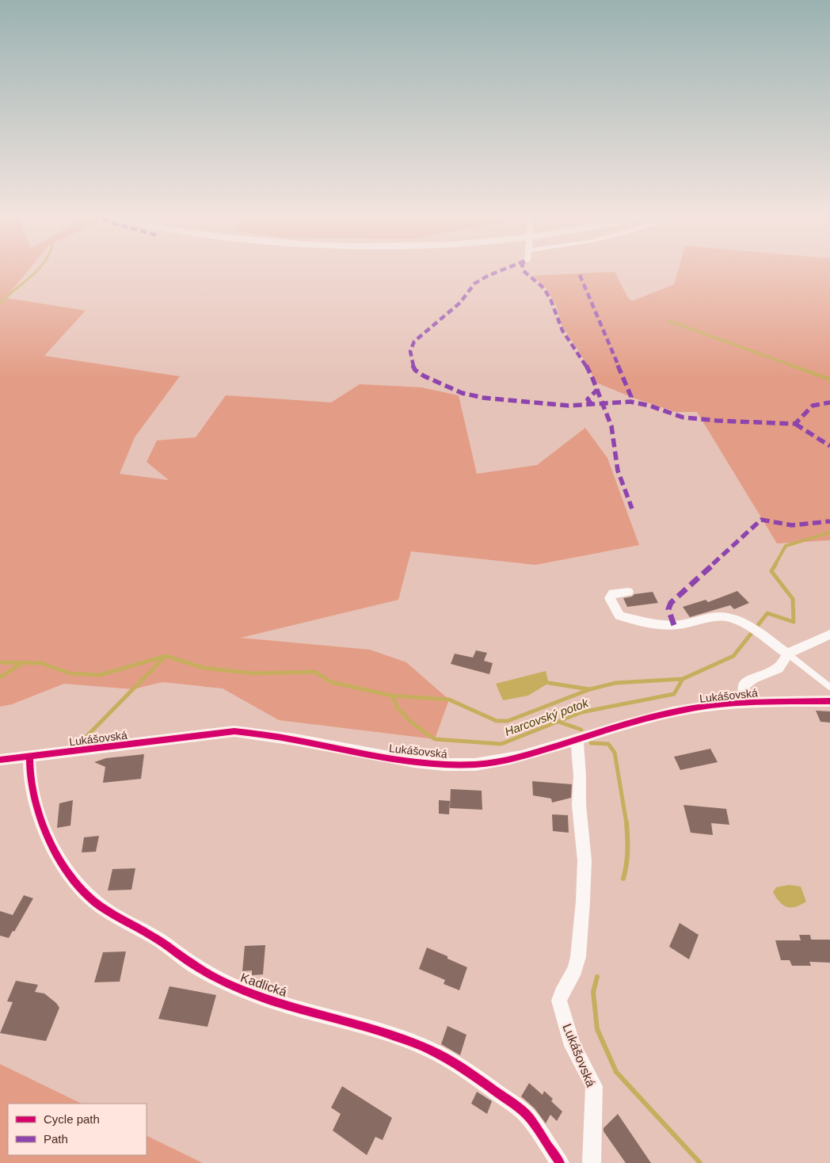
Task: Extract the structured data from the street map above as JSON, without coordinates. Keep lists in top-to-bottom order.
{
  "streets": {
    "street": ["Lukášovská", "Kadlická"]
  },
  "crossings": [
    ["Lukášovská", "Kadlická"]
  ],
  "water": ["Harcovský potok"],
  "legend": ["Cycle path", "Path"]
}
